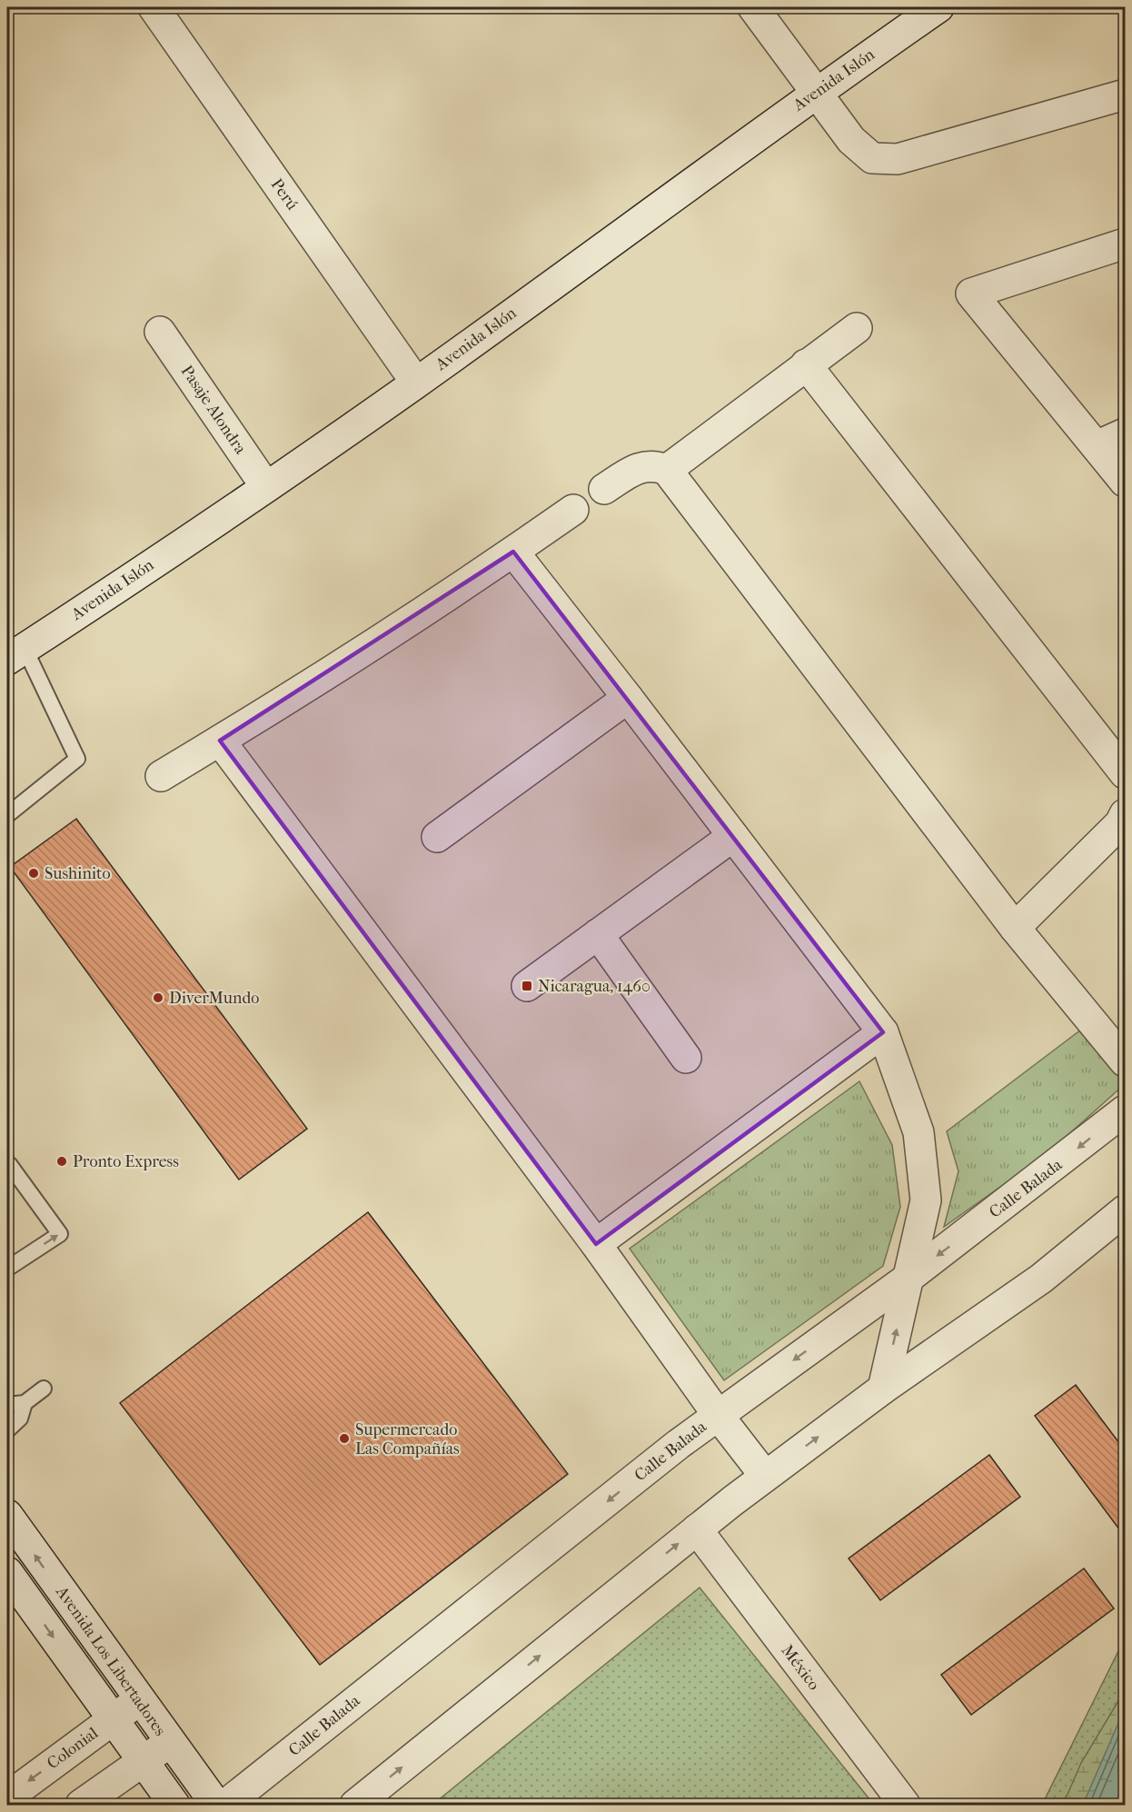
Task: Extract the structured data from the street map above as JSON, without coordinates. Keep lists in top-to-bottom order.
{
  "streets": {
    "street": [
      "Avenida Islón",
      "Perú",
      "Pasaje Alondra",
      "Calle Balada",
      "Avenida Los Libertadores",
      "México",
      "Colonial"
    ]
  },
  "crossings": [
    ["Avenida Islón", "Perú"],
    ["Avenida Islón", "Pasaje Alondra"],
    ["Avenida Los Libertadores", "Colonial"]
  ],
  "places": {
    "other": [
      "Sushinito",
      "DiverMundo",
      "Pronto Express",
      "Supermercado Las Compañías"
    ],
    "transit": ["Nicaragua, 1460"]
  }
}
